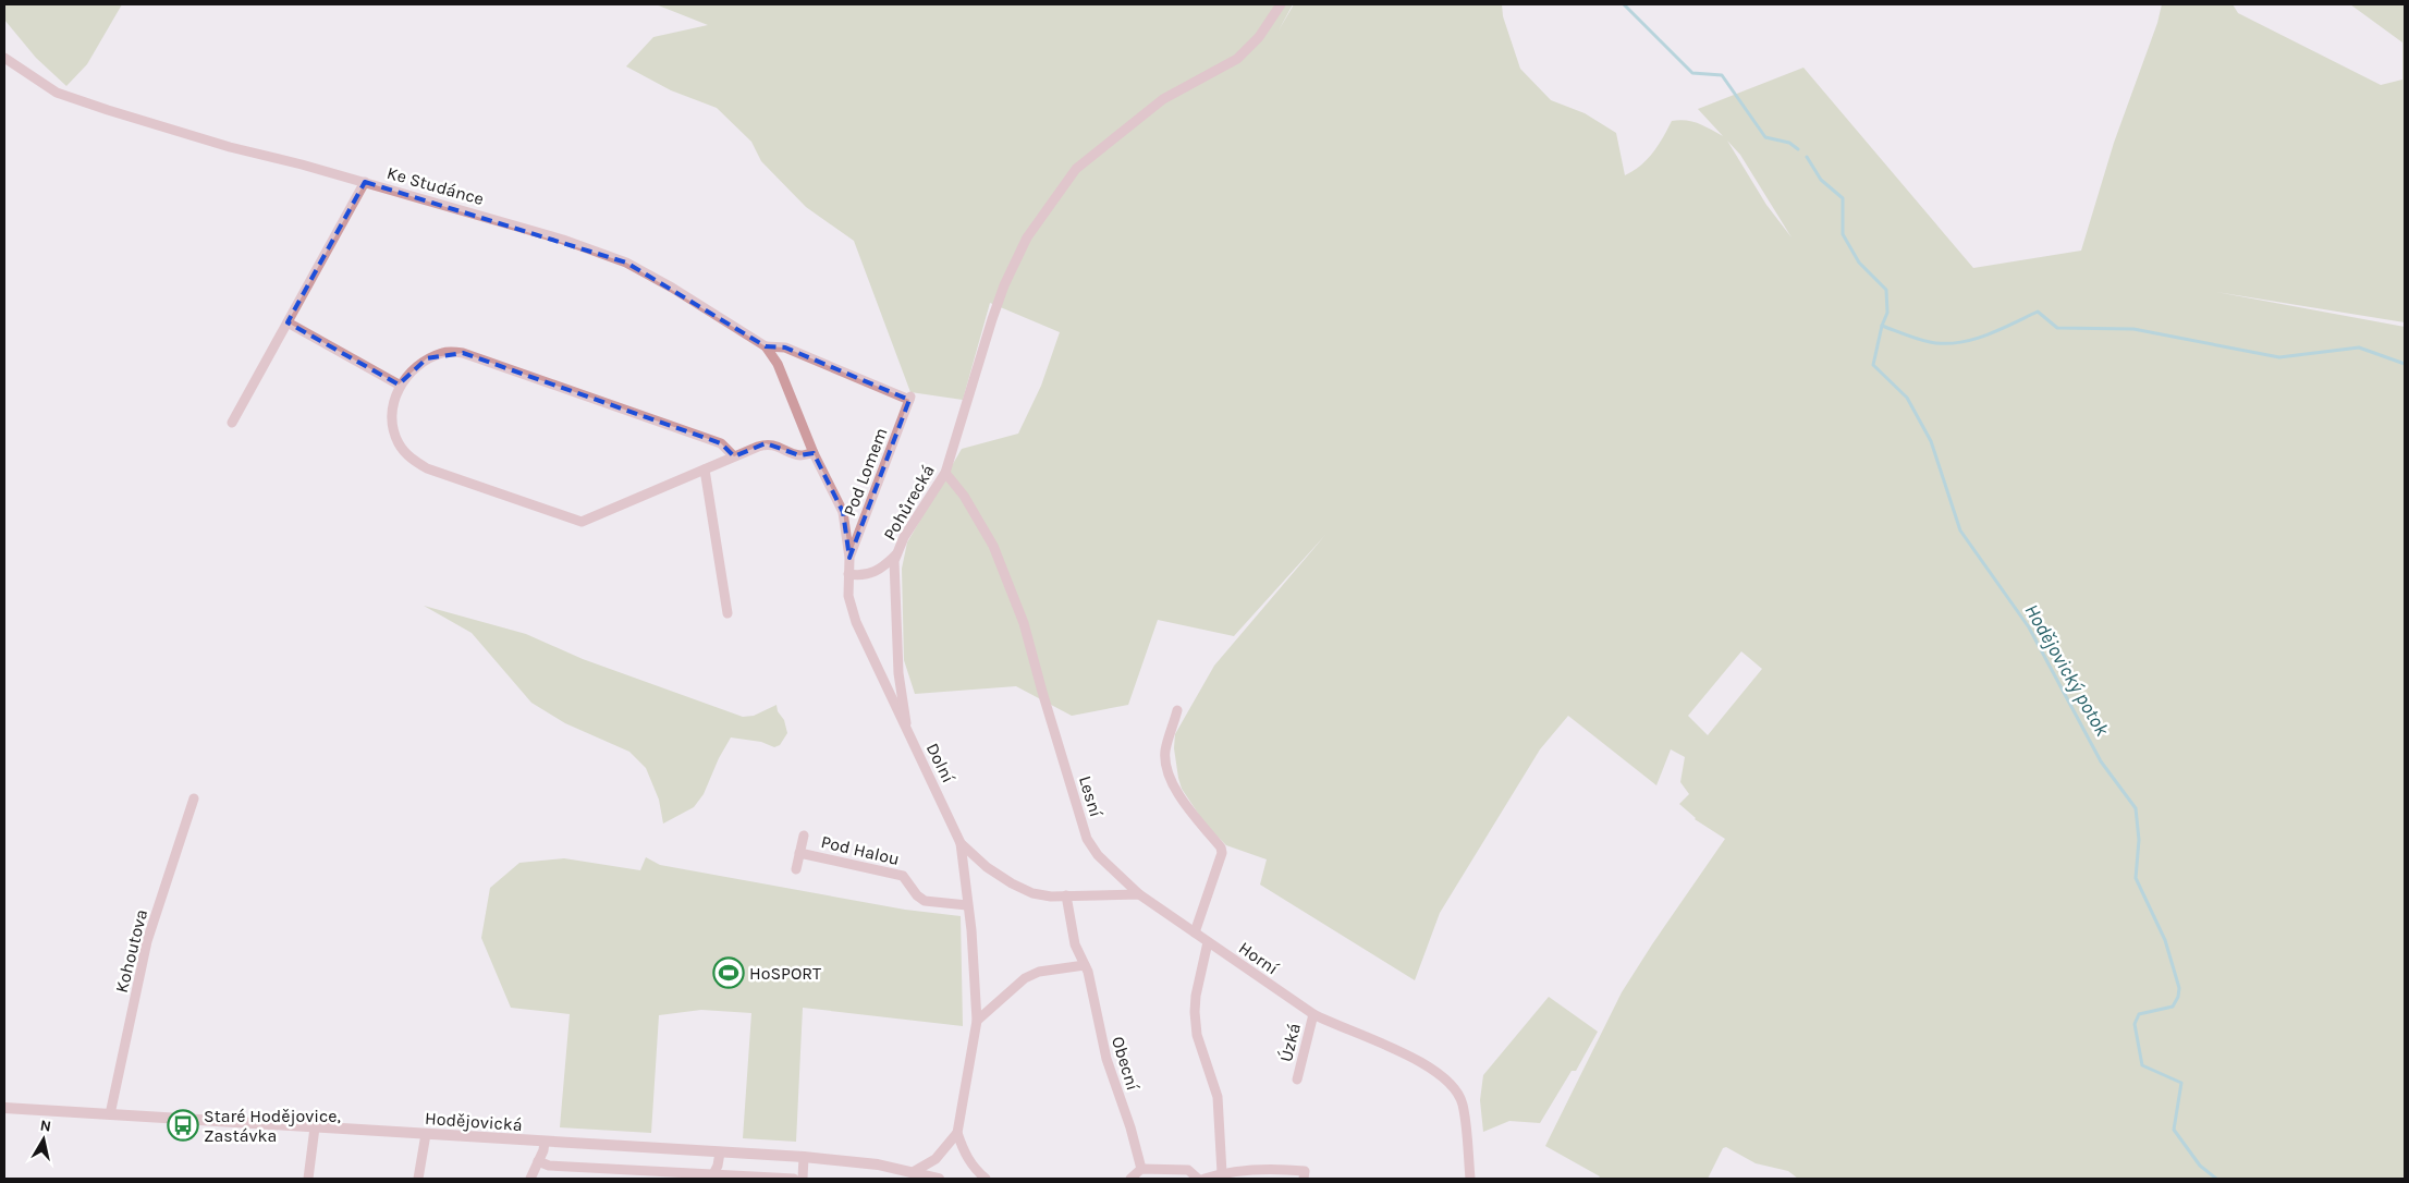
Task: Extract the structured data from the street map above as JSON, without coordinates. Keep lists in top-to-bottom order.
{
  "streets": {
    "street": [
      "Ke Studánce",
      "Pod Lomem",
      "Pohůrecká",
      "Dolní",
      "Lesní",
      "Pod Halou",
      "Kohoutova",
      "Horní",
      "Úzká",
      "Obecní",
      "Hodějovická"
    ]
  },
  "crossings": [
    ["Ke Studánce", "Pod Lomem"],
    ["Ke Studánce", "Dolní"],
    ["Pod Lomem", "Dolní"],
    ["Pohůrecká", "Dolní"],
    ["Pohůrecká", "Lesní"],
    ["Dolní", "Pod Halou"],
    ["Dolní", "Hodějovická"],
    ["Lesní", "Horní"],
    ["Kohoutova", "Hodějovická"],
    ["Horní", "Úzká"]
  ],
  "water": ["Hodějovický potok"],
  "places": {
    "sports": ["HoSPORT"],
    "bus stop": ["Staré Hodějovice, Zastávka"]
  },
  "north": "top"
}
